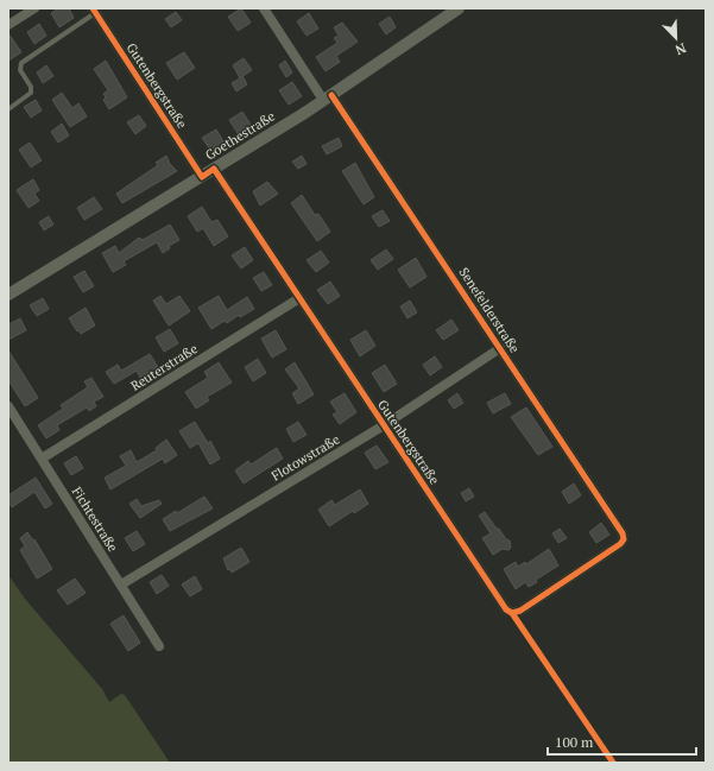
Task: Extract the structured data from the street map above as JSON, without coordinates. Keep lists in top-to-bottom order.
{
  "streets": {
    "street": [
      "Gutenbergstraße",
      "Goethestraße",
      "Senefelderstraße",
      "Reuterstraße",
      "Flotowstraße",
      "Fichtestraße"
    ]
  },
  "crossings": [
    ["Gutenbergstraße", "Goethestraße"],
    ["Gutenbergstraße", "Senefelderstraße"],
    ["Gutenbergstraße", "Reuterstraße"],
    ["Gutenbergstraße", "Flotowstraße"],
    ["Goethestraße", "Senefelderstraße"],
    ["Senefelderstraße", "Flotowstraße"],
    ["Reuterstraße", "Fichtestraße"],
    ["Flotowstraße", "Fichtestraße"]
  ],
  "scale_bar": "100 m",
  "north": "bottom right"
}
